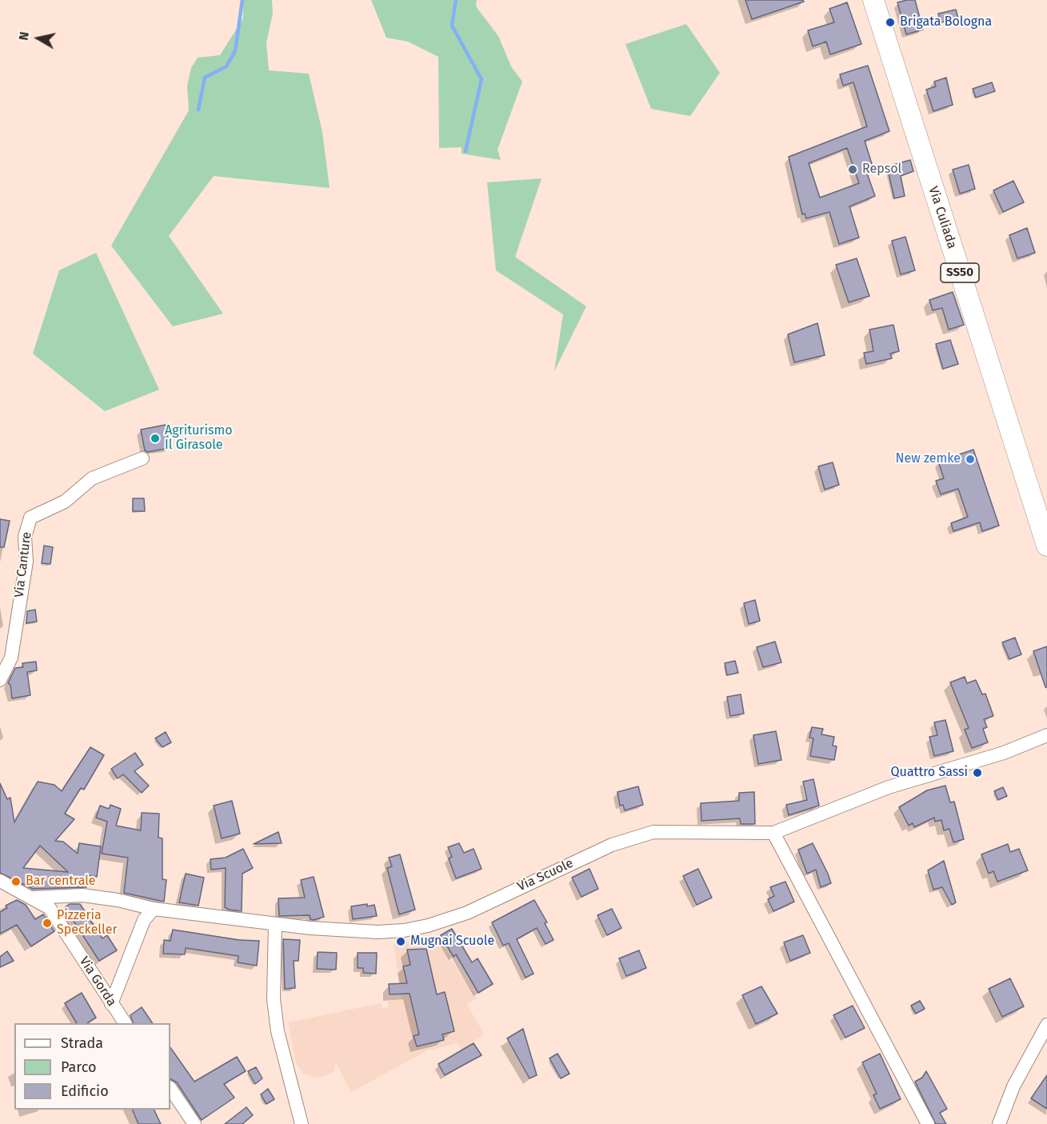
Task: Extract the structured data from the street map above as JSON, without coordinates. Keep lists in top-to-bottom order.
{
  "streets": {
    "main road": ["Via Culiada", "SS50"],
    "street": ["Via Canture", "Via Scuole", "Via Gorda"]
  },
  "crossings": [
    ["Via Scuole", "Via Gorda"]
  ],
  "places": [
    "Brigata Bologna",
    "Repsol",
    "Agriturismo Il Girasole",
    "New zemke",
    "Quattro Sassi",
    "Bar centrale",
    "Pizzeria Speckeller",
    "Mugnai Scuole"
  ],
  "legend": ["Strada", "Parco", "Edificio"],
  "north": "left"
}
